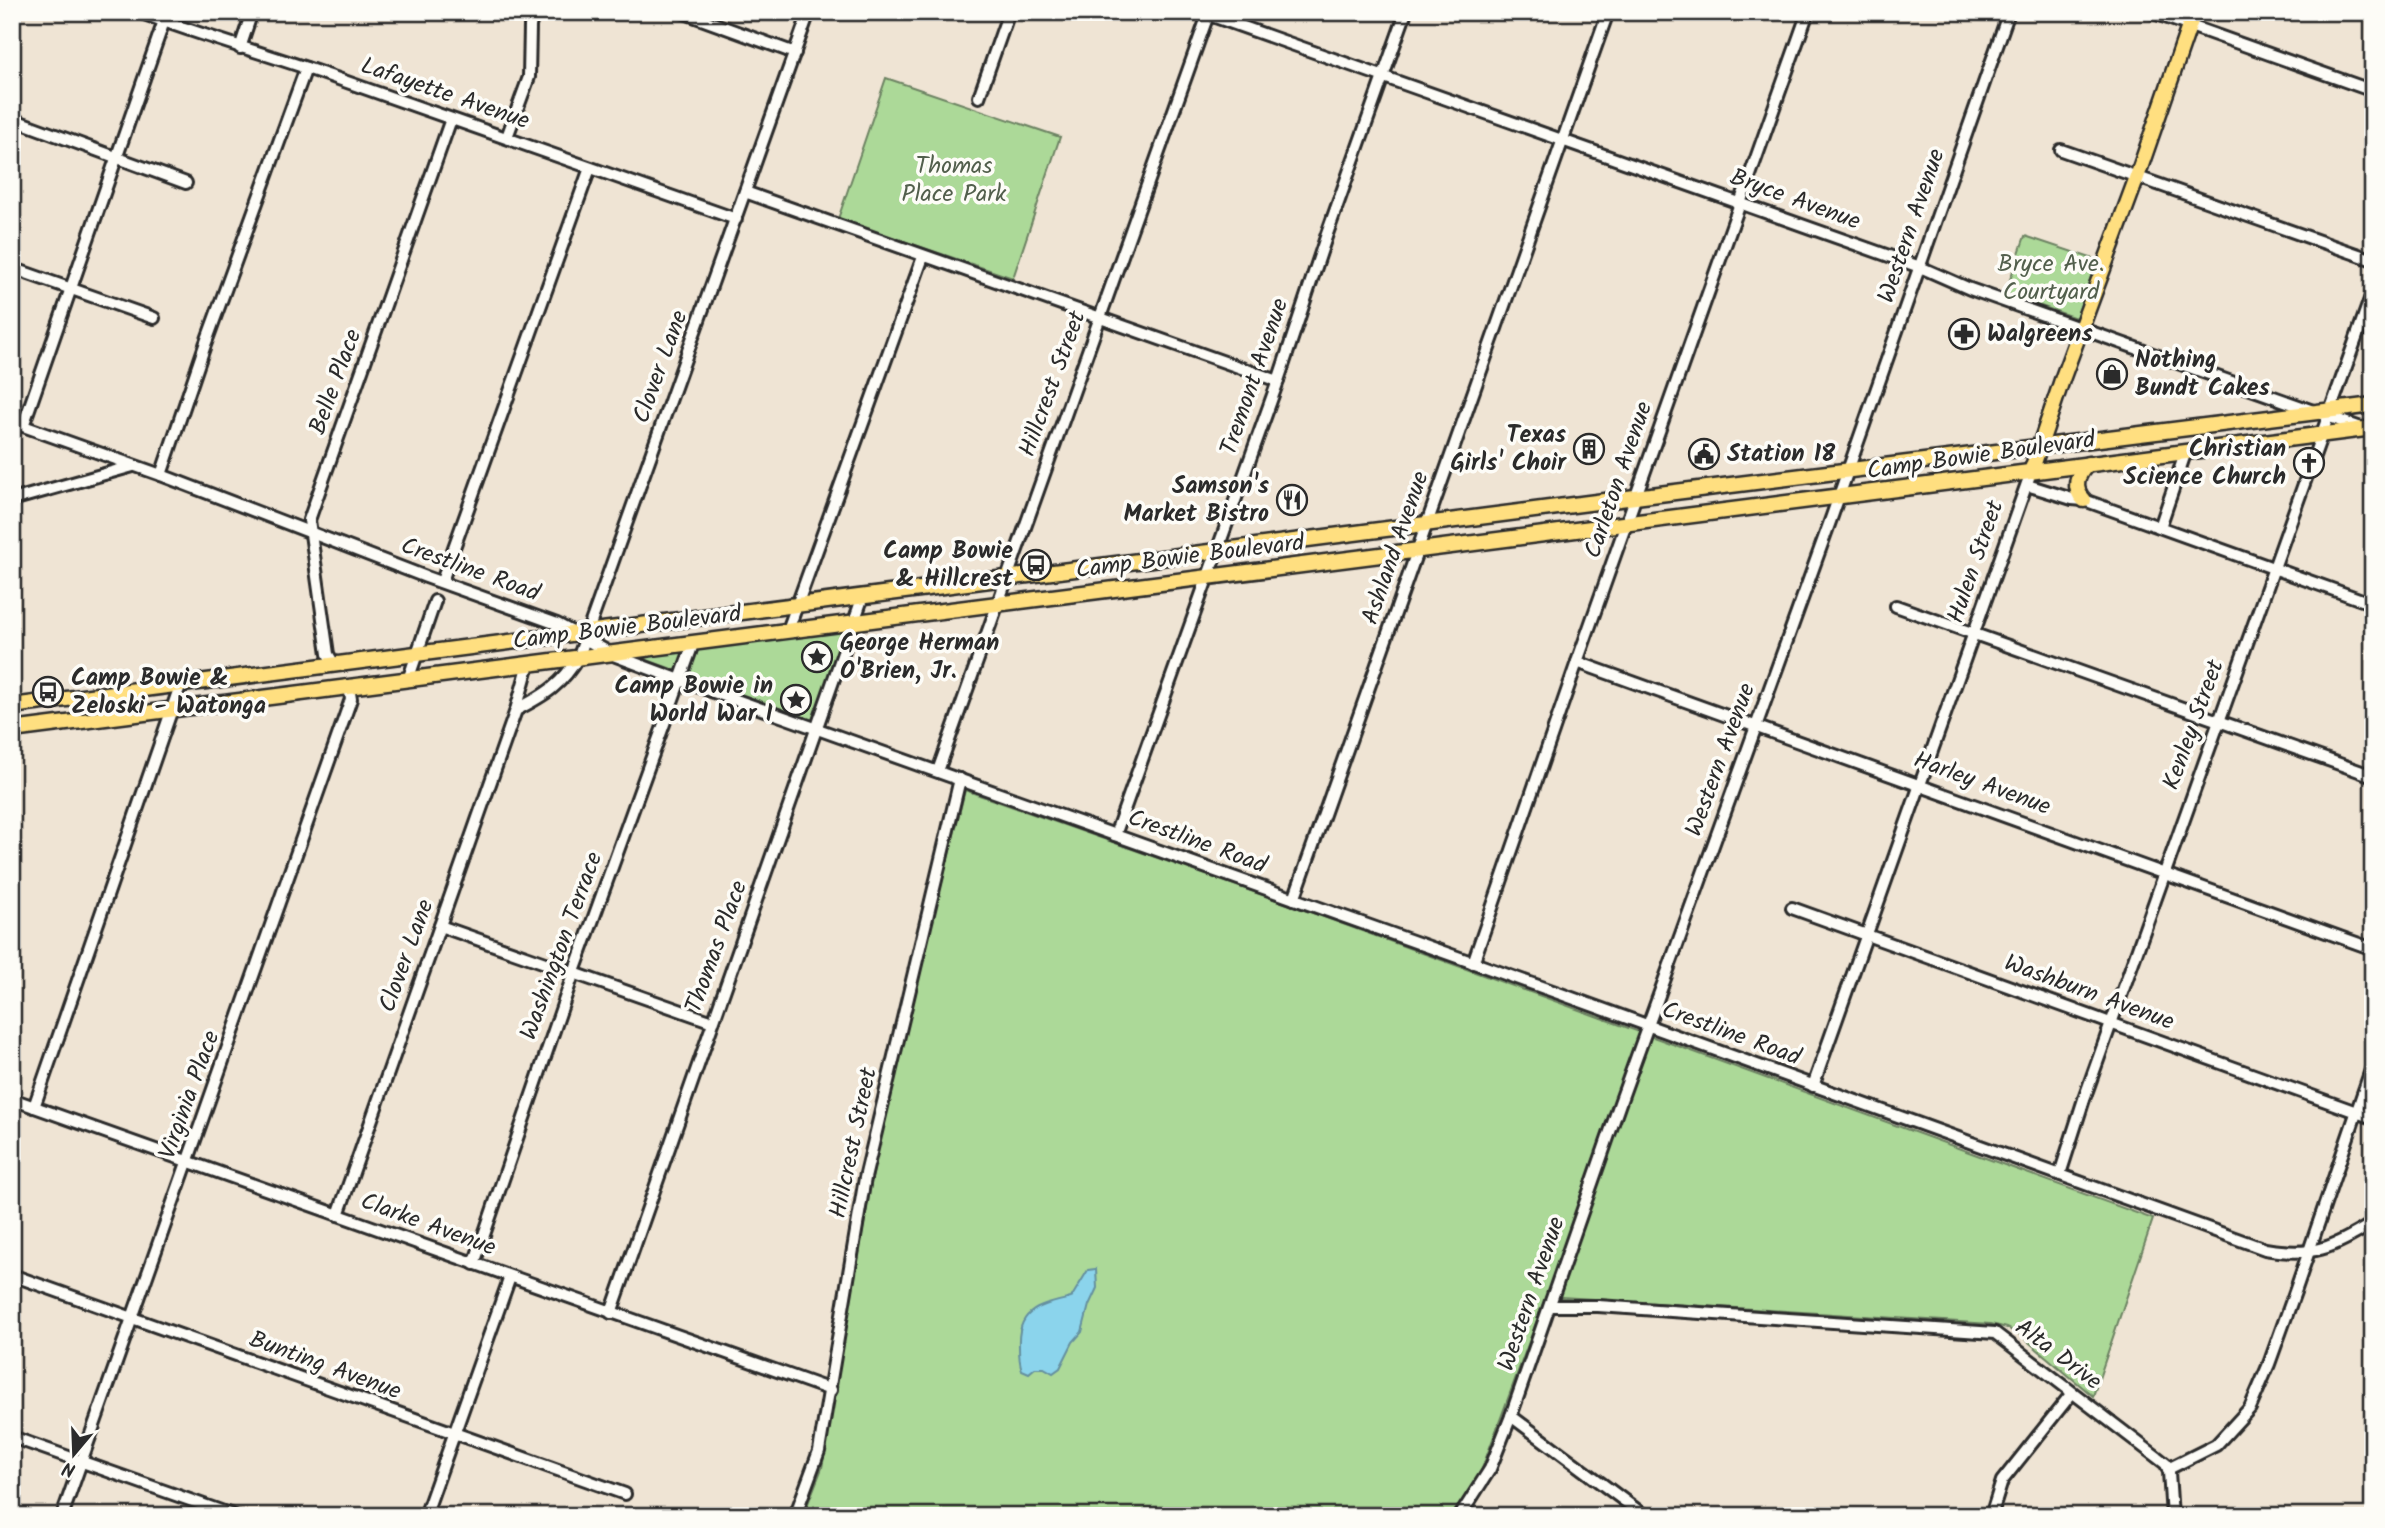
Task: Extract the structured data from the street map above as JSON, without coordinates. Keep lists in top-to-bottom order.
{
  "streets": {
    "main road": ["Camp Bowie Boulevard", "Hulen Street"],
    "street": [
      "Lafayette Avenue",
      "Bryce Avenue",
      "Western Avenue",
      "Clover Lane",
      "Tremont Avenue",
      "Belle Place",
      "Hillcrest Street",
      "Carleton Avenue",
      "Ashland Avenue",
      "Crestline Road",
      "Kenley Street",
      "Harley Avenue",
      "Washington Terrace",
      "Thomas Place",
      "Washburn Avenue",
      "Virginia Place",
      "Clarke Avenue",
      "Alta Drive",
      "Bunting Avenue"
    ]
  },
  "crossings": [
    ["Lafayette Avenue", "Clover Lane"],
    ["Lafayette Avenue", "Belle Place"],
    ["Bryce Avenue", "Western Avenue"],
    ["Bryce Avenue", "Tremont Avenue"],
    ["Bryce Avenue", "Hillcrest Street"],
    ["Bryce Avenue", "Camp Bowie Boulevard"],
    ["Bryce Avenue", "Carleton Avenue"],
    ["Bryce Avenue", "Ashland Avenue"],
    ["Bryce Avenue", "Hulen Street"],
    ["Bryce Avenue", "Kenley Street"],
    ["Western Avenue", "Camp Bowie Boulevard"],
    ["Western Avenue", "Crestline Road"],
    ["Western Avenue", "Harley Avenue"],
    ["Western Avenue", "Alta Drive"],
    ["Clover Lane", "Camp Bowie Boulevard"],
    ["Clover Lane", "Crestline Road"],
    ["Clover Lane", "Clarke Avenue"],
    ["Tremont Avenue", "Camp Bowie Boulevard"],
    ["Tremont Avenue", "Crestline Road"],
    ["Belle Place", "Camp Bowie Boulevard"],
    ["Belle Place", "Crestline Road"],
    ["Hillcrest Street", "Camp Bowie Boulevard"],
    ["Hillcrest Street", "Crestline Road"],
    ["Hillcrest Street", "Clarke Avenue"],
    ["Camp Bowie Boulevard", "Carleton Avenue"],
    ["Camp Bowie Boulevard", "Ashland Avenue"],
    ["Camp Bowie Boulevard", "Hulen Street"],
    ["Camp Bowie Boulevard", "Crestline Road"],
    ["Camp Bowie Boulevard", "Kenley Street"],
    ["Camp Bowie Boulevard", "Washington Terrace"],
    ["Camp Bowie Boulevard", "Thomas Place"],
    ["Camp Bowie Boulevard", "Virginia Place"],
    ["Carleton Avenue", "Crestline Road"],
    ["Carleton Avenue", "Harley Avenue"],
    ["Ashland Avenue", "Crestline Road"],
    ["Hulen Street", "Crestline Road"],
    ["Hulen Street", "Harley Avenue"],
    ["Hulen Street", "Washburn Avenue"],
    ["Crestline Road", "Kenley Street"],
    ["Crestline Road", "Washington Terrace"],
    ["Crestline Road", "Thomas Place"],
    ["Kenley Street", "Harley Avenue"],
    ["Kenley Street", "Washburn Avenue"],
    ["Washington Terrace", "Clarke Avenue"],
    ["Thomas Place", "Clarke Avenue"],
    ["Virginia Place", "Clarke Avenue"],
    ["Virginia Place", "Bunting Avenue"]
  ],
  "parks": ["Thomas Place Park", "Bryce Ave. Courtyard"],
  "places": {
    "pharmacy": ["Walgreens"],
    "shop": ["Nothing Bundt Cakes"],
    "building": ["Texas Girls' Choir"],
    "public building": ["Station 18"],
    "church": ["Christian Science Church"],
    "restaurant": ["Samson's Market Bistro"],
    "bus stop": ["Camp Bowie & Hillcrest", "Camp Bowie & Zeloski - Watonga"],
    "place": ["George Herman O'Brien, Jr.", "Camp Bowie in World War I"]
  },
  "north": "bottom"
}
